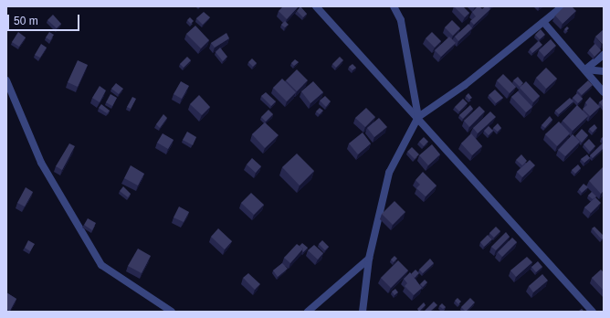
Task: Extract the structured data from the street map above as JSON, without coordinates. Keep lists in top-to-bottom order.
{
  "scale_bar": "50 m"
}
